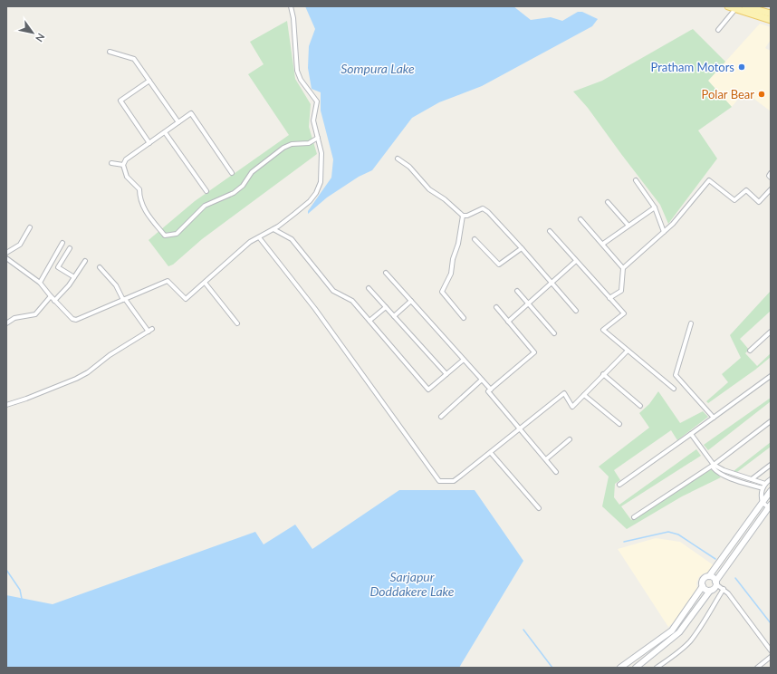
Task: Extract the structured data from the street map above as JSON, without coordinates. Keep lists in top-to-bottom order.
{
  "water": ["Sompura Lake", "Sarjapur Doddakere Lake"],
  "places": ["Pratham Motors", "Polar Bear"],
  "north": "bottom right"
}
